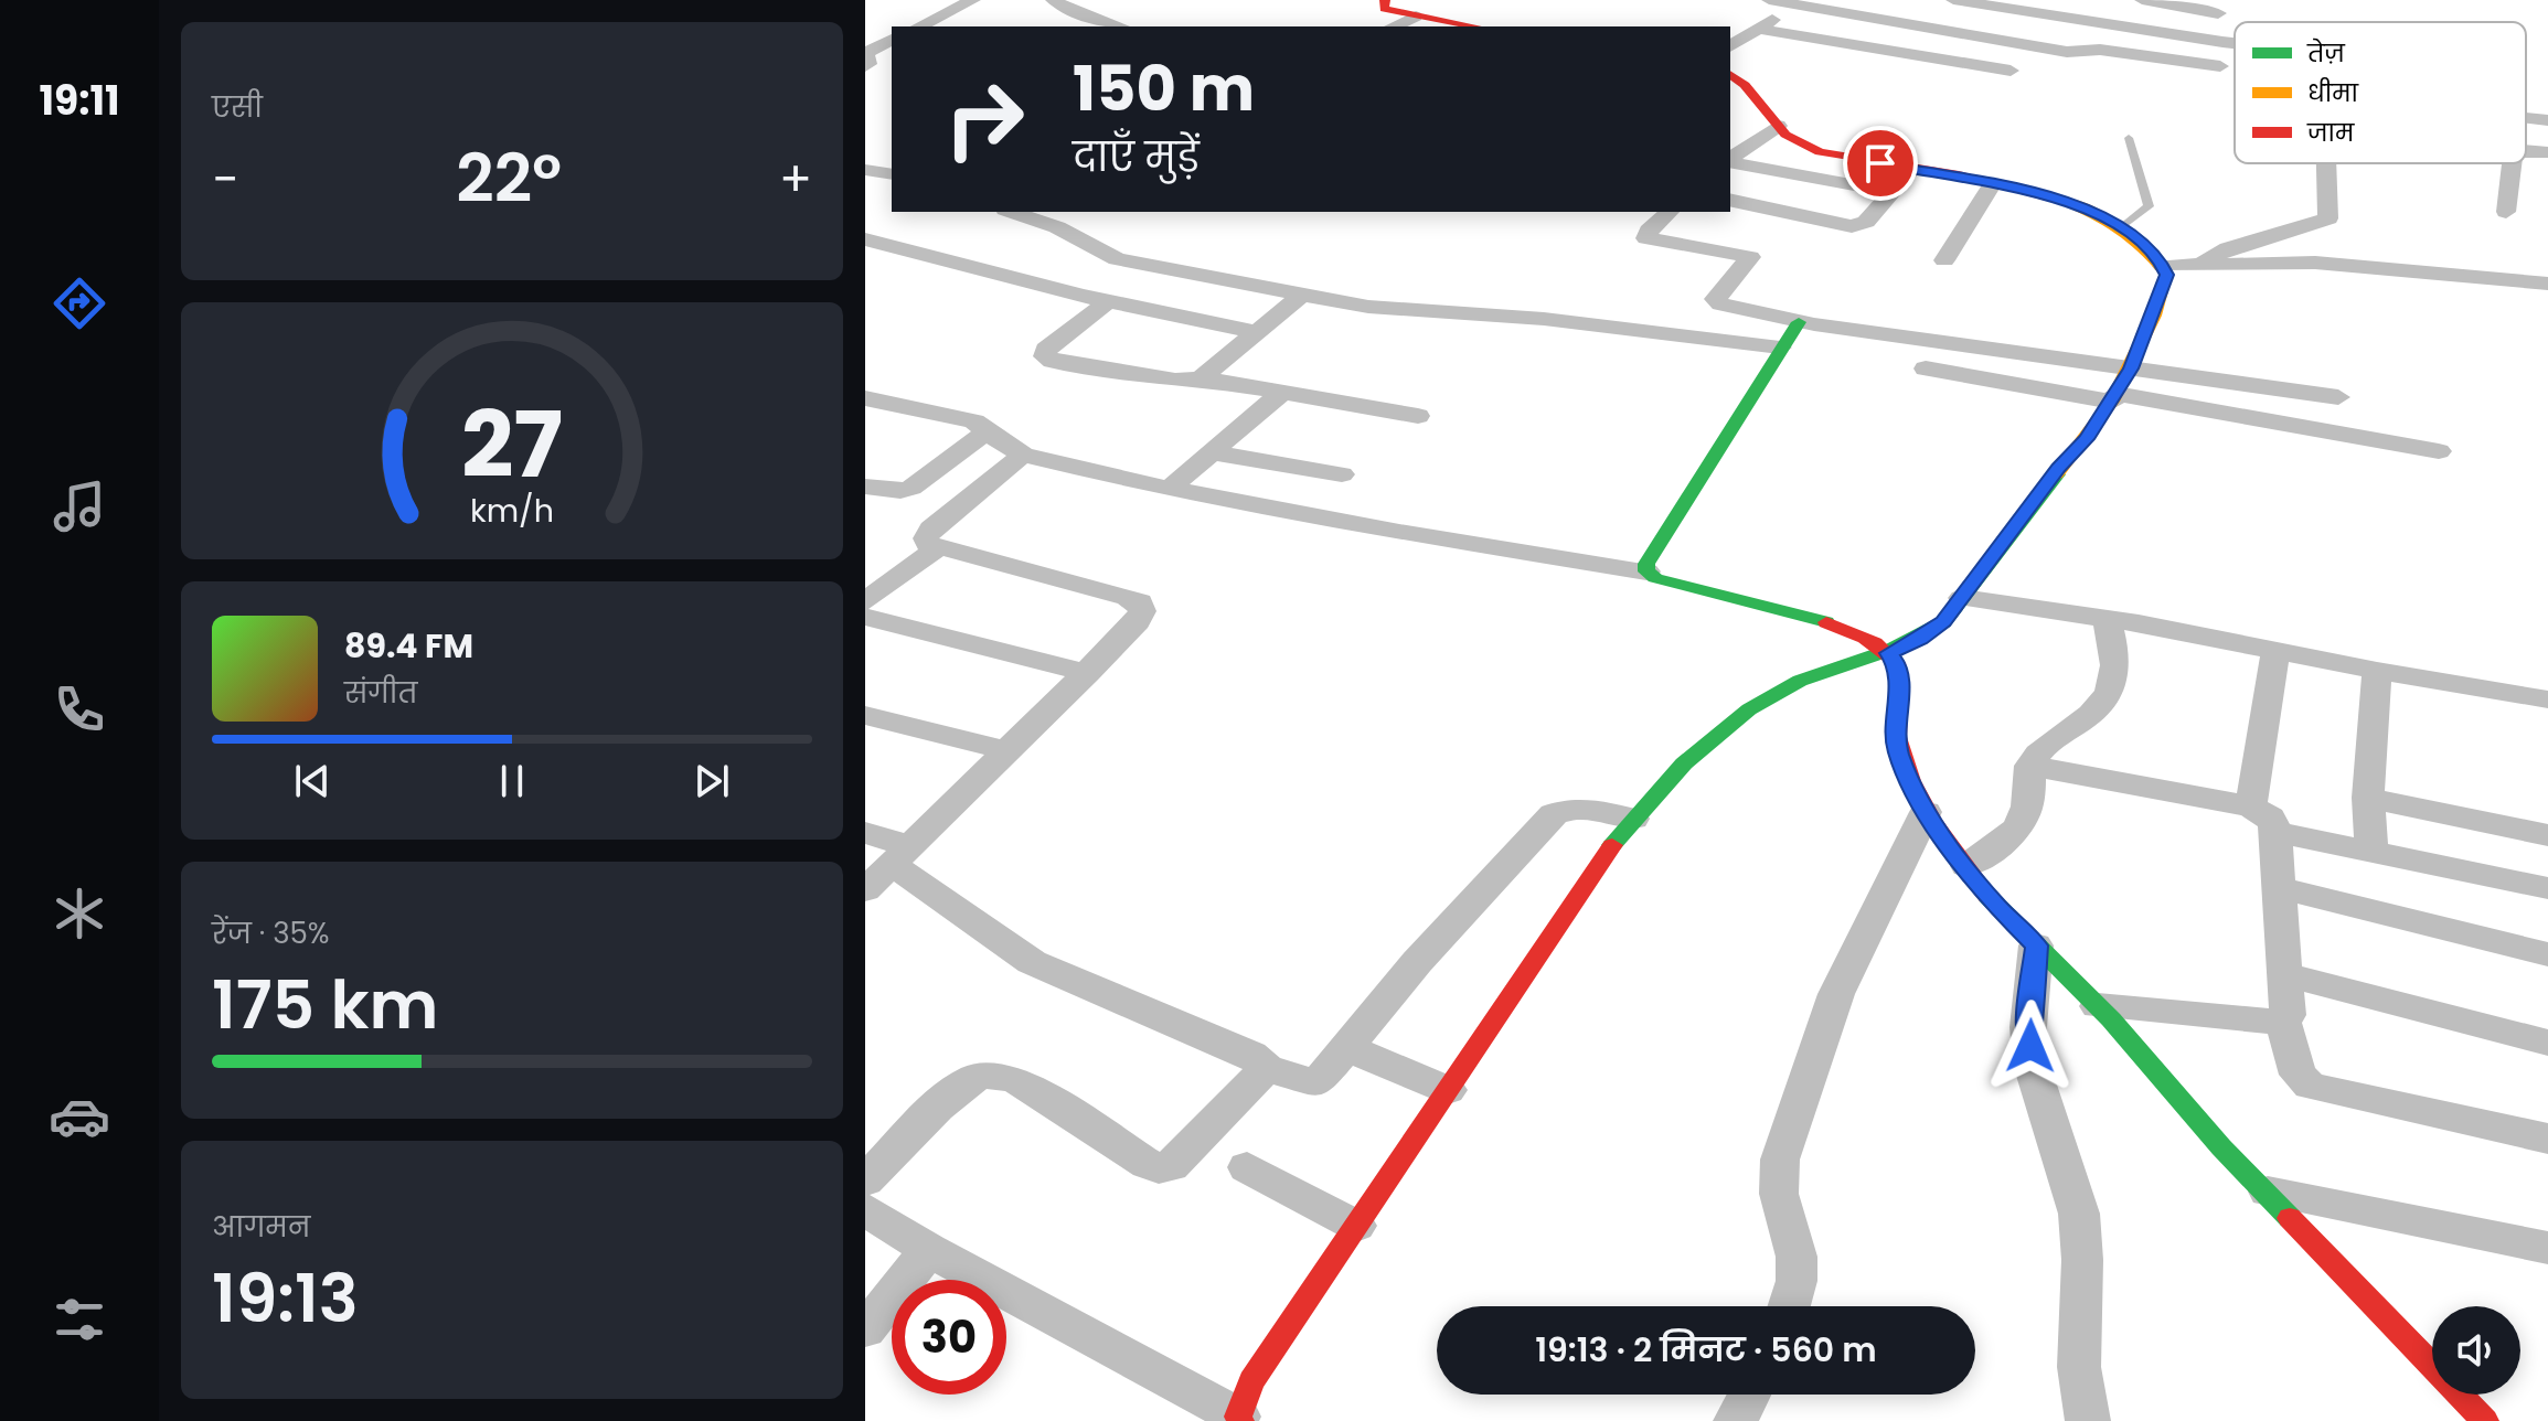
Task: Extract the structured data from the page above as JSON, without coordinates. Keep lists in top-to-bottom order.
{
  "legend": ["तेज़", "धीमा", "जाम"],
  "page": {
    "tabs": "19:11",
    "tile": [
      "एसी",
      ["रेंज · 35%", "175 km"],
      ["आगमन", "19:13"]
    ],
    "turn": ["150 m", "दाएँ मुड़ें"],
    "heat": ["−", "22°", "+"],
    "song": ["89.4 FM", "संगीत"],
    "limit": "30",
    "trip": "19:13 · 2 मिनट · 560 m",
    "gauge": ["27", "km/h"]
  }
}
